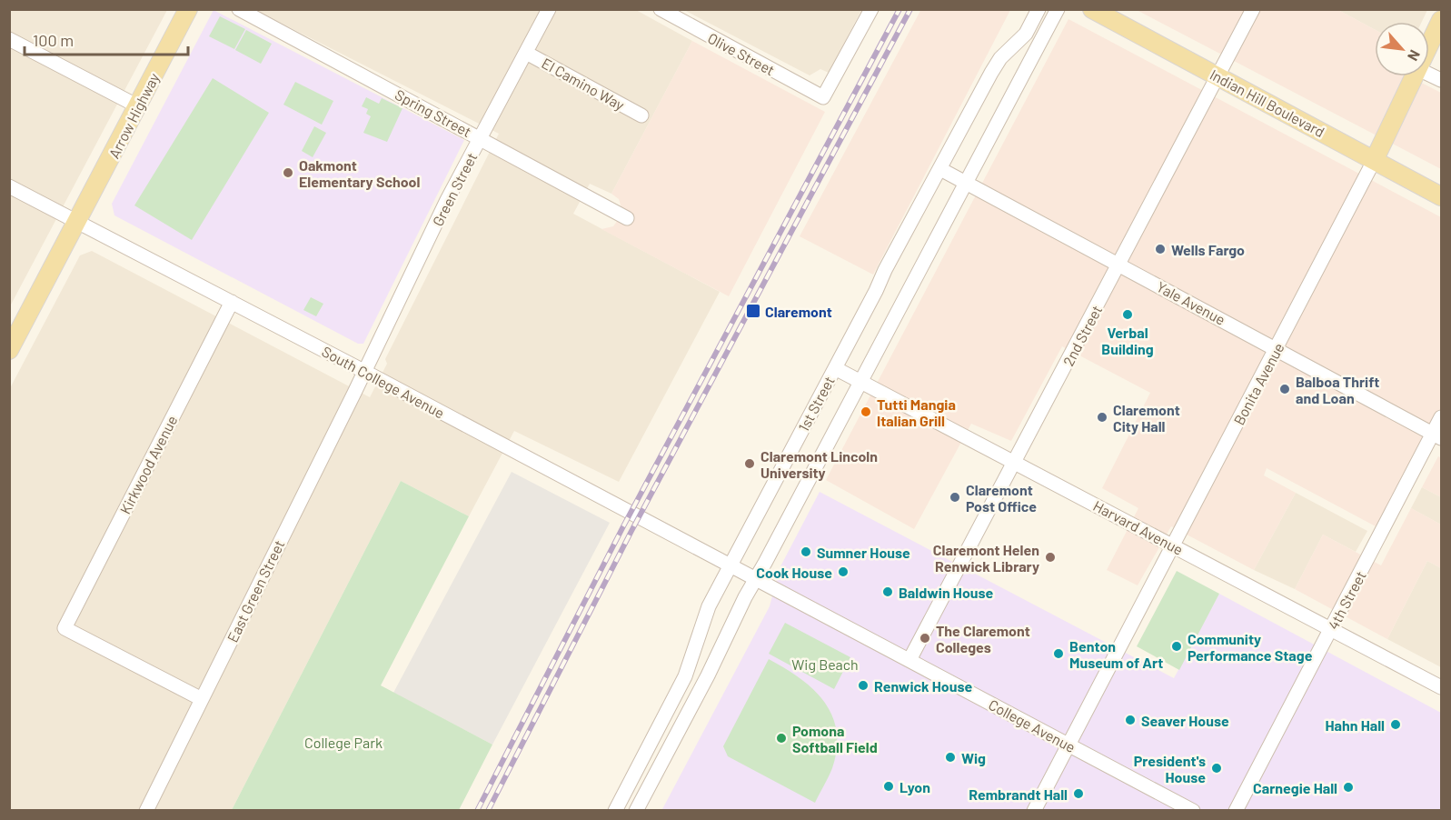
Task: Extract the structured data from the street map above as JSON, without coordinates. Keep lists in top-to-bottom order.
{
  "streets": {
    "main road": ["Indian Hill Boulevard", "Arrow Highway", "Bonita Avenue"],
    "street": [
      "Olive Street",
      "El Camino Way",
      "Spring Street",
      "Green Street",
      "Yale Avenue",
      "2nd Street",
      "South College Avenue",
      "1st Street",
      "Kirkwood Avenue",
      "Harvard Avenue",
      "East Green Street",
      "4th Street",
      "College Avenue"
    ]
  },
  "crossings": [
    ["El Camino Way", "Green Street"],
    ["Indian Hill Boulevard", "2nd Street"],
    ["Indian Hill Boulevard", "Bonita Avenue"],
    ["Spring Street", "Green Street"],
    ["Arrow Highway", "South College Avenue"],
    ["Green Street", "South College Avenue"],
    ["Green Street", "East Green Street"],
    ["Yale Avenue", "2nd Street"],
    ["Yale Avenue", "Bonita Avenue"],
    ["Yale Avenue", "1st Street"],
    ["Yale Avenue", "4th Street"],
    ["2nd Street", "Harvard Avenue"],
    ["2nd Street", "College Avenue"],
    ["South College Avenue", "1st Street"],
    ["South College Avenue", "Kirkwood Avenue"],
    ["South College Avenue", "East Green Street"],
    ["South College Avenue", "College Avenue"],
    ["Bonita Avenue", "Harvard Avenue"],
    ["Bonita Avenue", "College Avenue"],
    ["1st Street", "Harvard Avenue"],
    ["1st Street", "College Avenue"],
    ["Kirkwood Avenue", "East Green Street"],
    ["Harvard Avenue", "4th Street"]
  ],
  "parks": ["Wig Beach", "College Park"],
  "places": {
    "other": [
      "Oakmont Elementary School",
      "Wells Fargo",
      "Verbal Building",
      "Balboa Thrift and Loan",
      "Tutti Mangia Italian Grill",
      "Claremont City Hall",
      "Claremont Lincoln University",
      "Claremont Post Office",
      "Sumner House",
      "Claremont Helen Renwick Library",
      "Cook House",
      "Baldwin House",
      "The Claremont Colleges",
      "Community Performance Stage",
      "Benton Museum of Art",
      "Renwick House",
      "Seaver House",
      "Hahn Hall",
      "Pomona Softball Field",
      "Wig",
      "President's House",
      "Lyon",
      "Carnegie Hall",
      "Rembrandt Hall"
    ],
    "transit": ["Claremont"]
  },
  "scale_bar": "100 m",
  "north": "bottom right"
}
